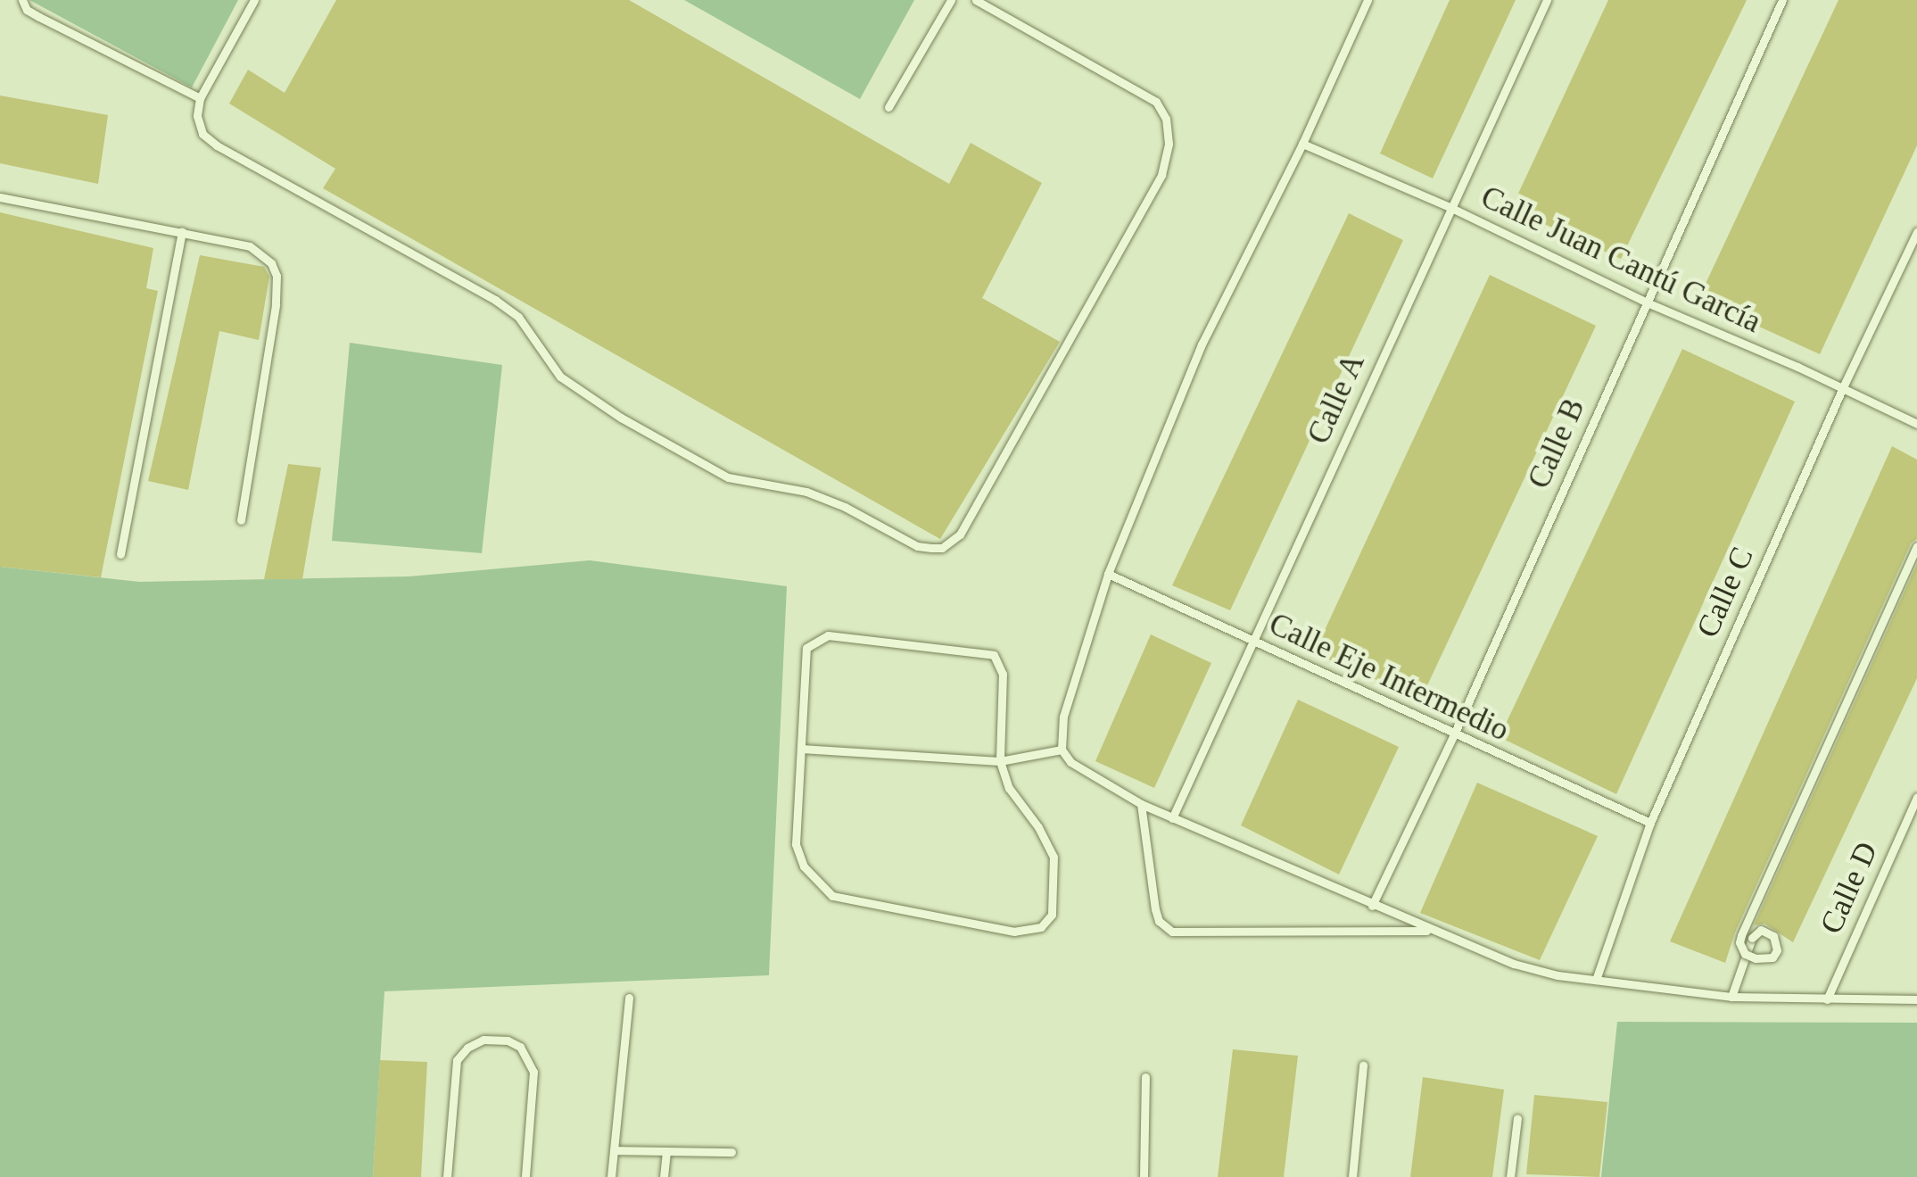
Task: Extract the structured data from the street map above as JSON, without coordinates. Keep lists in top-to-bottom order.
{
  "streets": {
    "lane": [
      "Calle Juan Cantú García",
      "Calle A",
      "Calle B",
      "Calle C",
      "Calle Eje Intermedio",
      "Calle D"
    ]
  },
  "crossings": [
    ["Calle Juan Cantú García", "Calle A"],
    ["Calle Juan Cantú García", "Calle B"],
    ["Calle Juan Cantú García", "Calle C"],
    ["Calle A", "Calle Eje Intermedio"],
    ["Calle B", "Calle Eje Intermedio"],
    ["Calle C", "Calle Eje Intermedio"]
  ]
}
